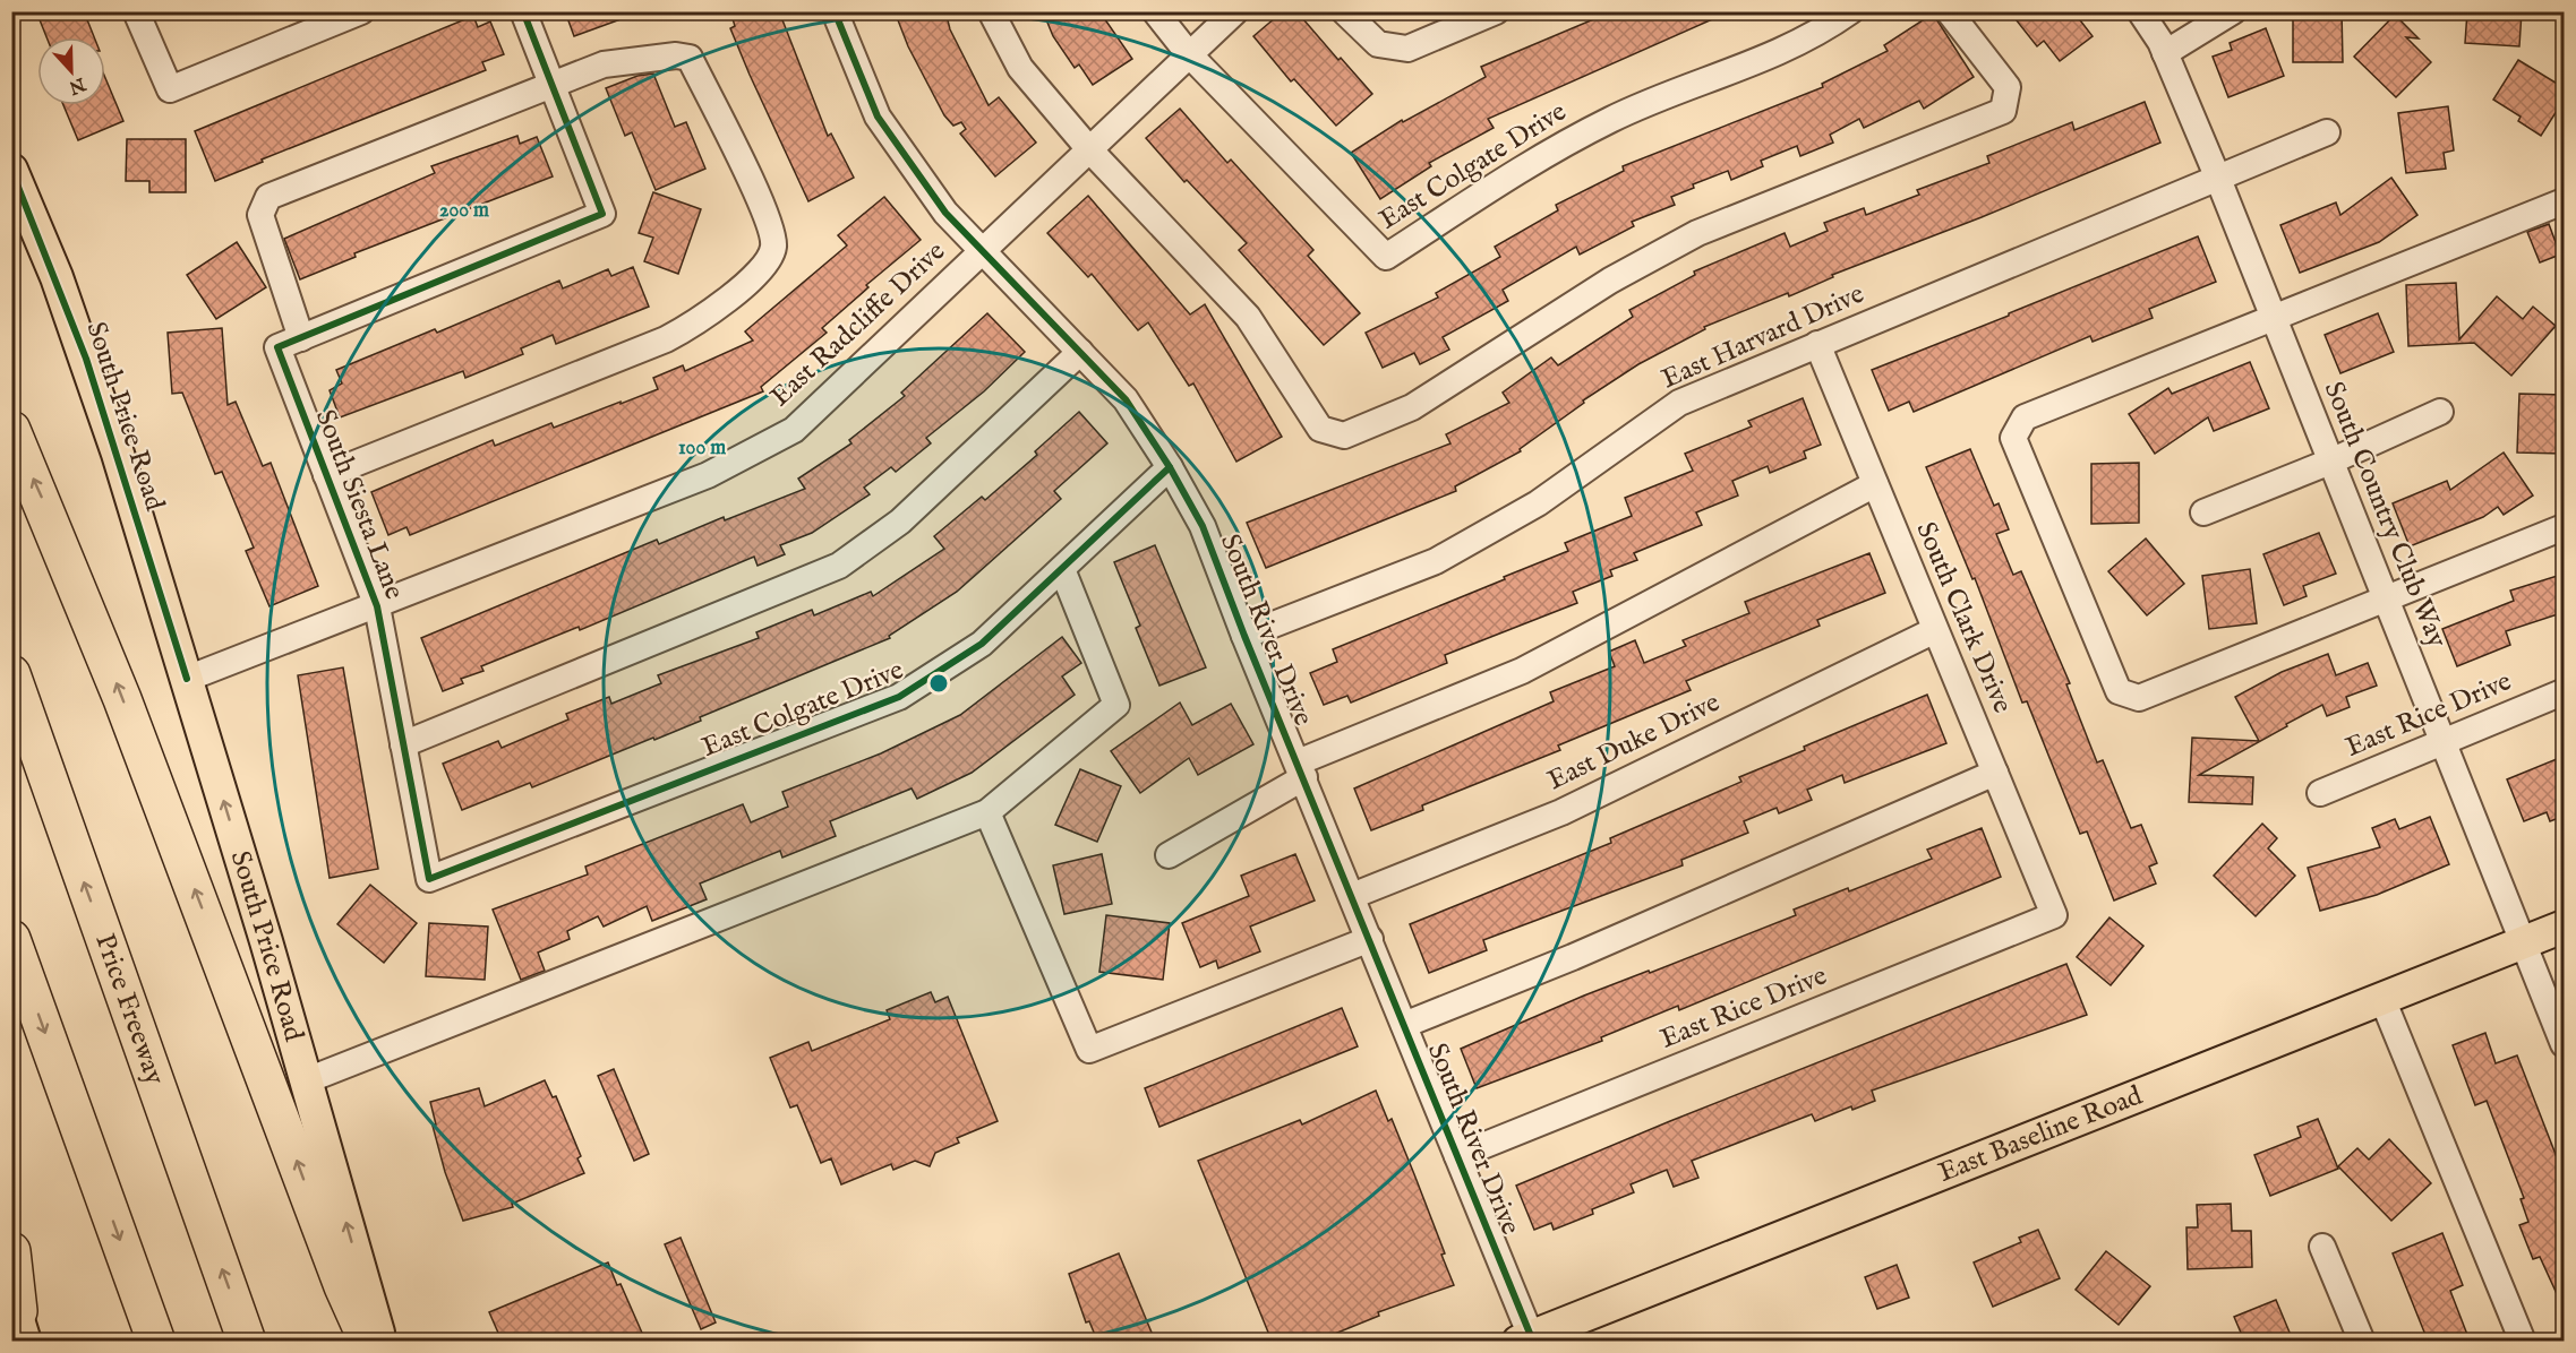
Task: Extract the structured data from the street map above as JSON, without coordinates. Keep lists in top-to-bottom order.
{
  "streets": {
    "highway": ["Price Freeway"],
    "main road": ["South Price Road", "East Baseline Road"],
    "street": [
      "East Colgate Drive",
      "East Radcliffe Drive",
      "East Harvard Drive",
      "South Siesta Lane",
      "South Country Club Way",
      "South Clark Drive",
      "South River Drive",
      "East Rice Drive",
      "East Duke Drive"
    ]
  },
  "crossings": [
    ["East Colgate Drive", "East Radcliffe Drive"],
    ["East Colgate Drive", "South Siesta Lane"],
    ["East Colgate Drive", "South River Drive"],
    ["East Radcliffe Drive", "South Price Road"],
    ["East Radcliffe Drive", "South Siesta Lane"],
    ["East Radcliffe Drive", "South River Drive"],
    ["East Harvard Drive", "South Country Club Way"],
    ["East Harvard Drive", "South Clark Drive"],
    ["East Harvard Drive", "South River Drive"],
    ["South Country Club Way", "East Rice Drive"],
    ["South Country Club Way", "East Baseline Road"],
    ["South Clark Drive", "East Rice Drive"],
    ["South Clark Drive", "East Duke Drive"],
    ["South River Drive", "East Rice Drive"],
    ["South River Drive", "East Duke Drive"],
    ["South River Drive", "East Baseline Road"]
  ],
  "one_way": ["South Price Road"],
  "north": "bottom",
  "rings": ["200 m", "100 m"]
}
